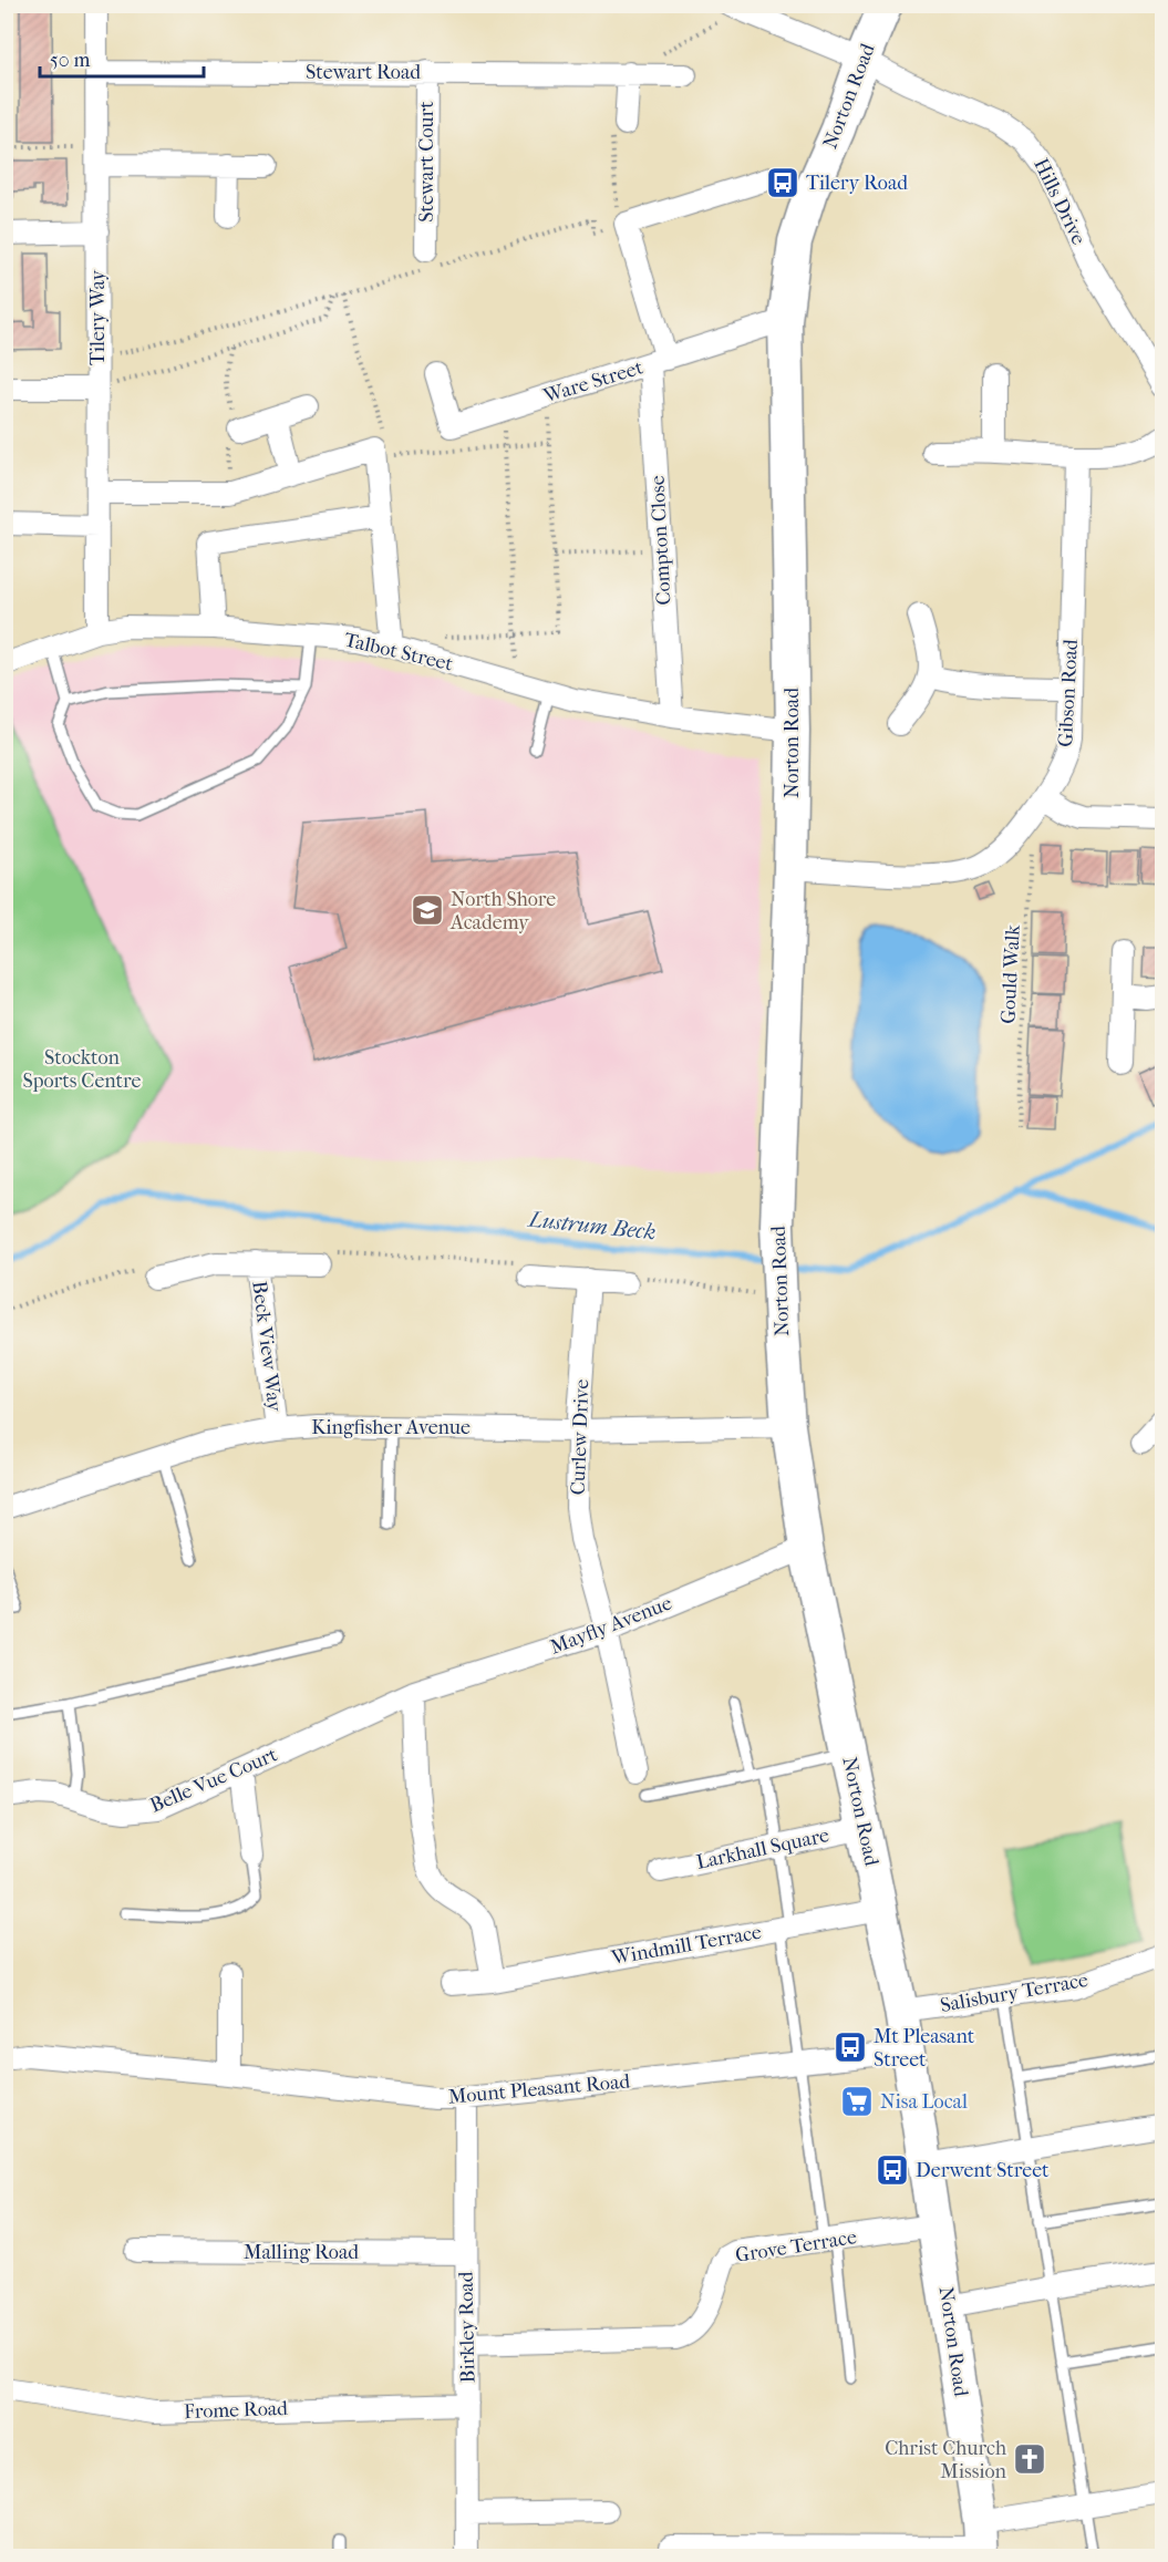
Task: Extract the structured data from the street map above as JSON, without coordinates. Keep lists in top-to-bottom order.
{
  "streets": {
    "main road": ["Norton Road"],
    "street": [
      "Stewart Road",
      "Stewart Court",
      "Hills Drive",
      "Tilery Way",
      "Ware Street",
      "Compton Close",
      "Talbot Street",
      "Gibson Road",
      "Beck View Way",
      "Kingfisher Avenue",
      "Curlew Drive",
      "Mayfly Avenue",
      "Belle Vue Court",
      "Larkhall Square",
      "Windmill Terrace",
      "Salisbury Terrace",
      "Mount Pleasant Road",
      "Grove Terrace",
      "Malling Road",
      "Birkley Road",
      "Frome Road"
    ],
    "path": ["Gould Walk"]
  },
  "crossings": [
    ["Stewart Road", "Stewart Court"],
    ["Stewart Road", "Tilery Way"],
    ["Norton Road", "Hills Drive"],
    ["Norton Road", "Ware Street"],
    ["Norton Road", "Talbot Street"],
    ["Norton Road", "Gibson Road"],
    ["Norton Road", "Kingfisher Avenue"],
    ["Norton Road", "Mayfly Avenue"],
    ["Norton Road", "Larkhall Square"],
    ["Norton Road", "Windmill Terrace"],
    ["Norton Road", "Salisbury Terrace"],
    ["Norton Road", "Mount Pleasant Road"],
    ["Norton Road", "Grove Terrace"],
    ["Tilery Way", "Talbot Street"],
    ["Ware Street", "Compton Close"],
    ["Compton Close", "Talbot Street"],
    ["Gibson Road", "Gould Walk"],
    ["Beck View Way", "Kingfisher Avenue"],
    ["Kingfisher Avenue", "Curlew Drive"],
    ["Curlew Drive", "Mayfly Avenue"],
    ["Mayfly Avenue", "Belle Vue Court"],
    ["Mount Pleasant Road", "Birkley Road"],
    ["Grove Terrace", "Birkley Road"],
    ["Malling Road", "Birkley Road"],
    ["Birkley Road", "Frome Road"]
  ],
  "water": ["Lustrum Beck"],
  "parks": ["Stockton Sports Centre"],
  "places": {
    "bus stop": ["Tilery Road", "Mt Pleasant Street", "Derwent Street"],
    "school or university": ["North Shore Academy"],
    "supermarket": ["Nisa Local"],
    "church": ["Christ Church Mission"]
  },
  "scale_bar": "50 m"
}
